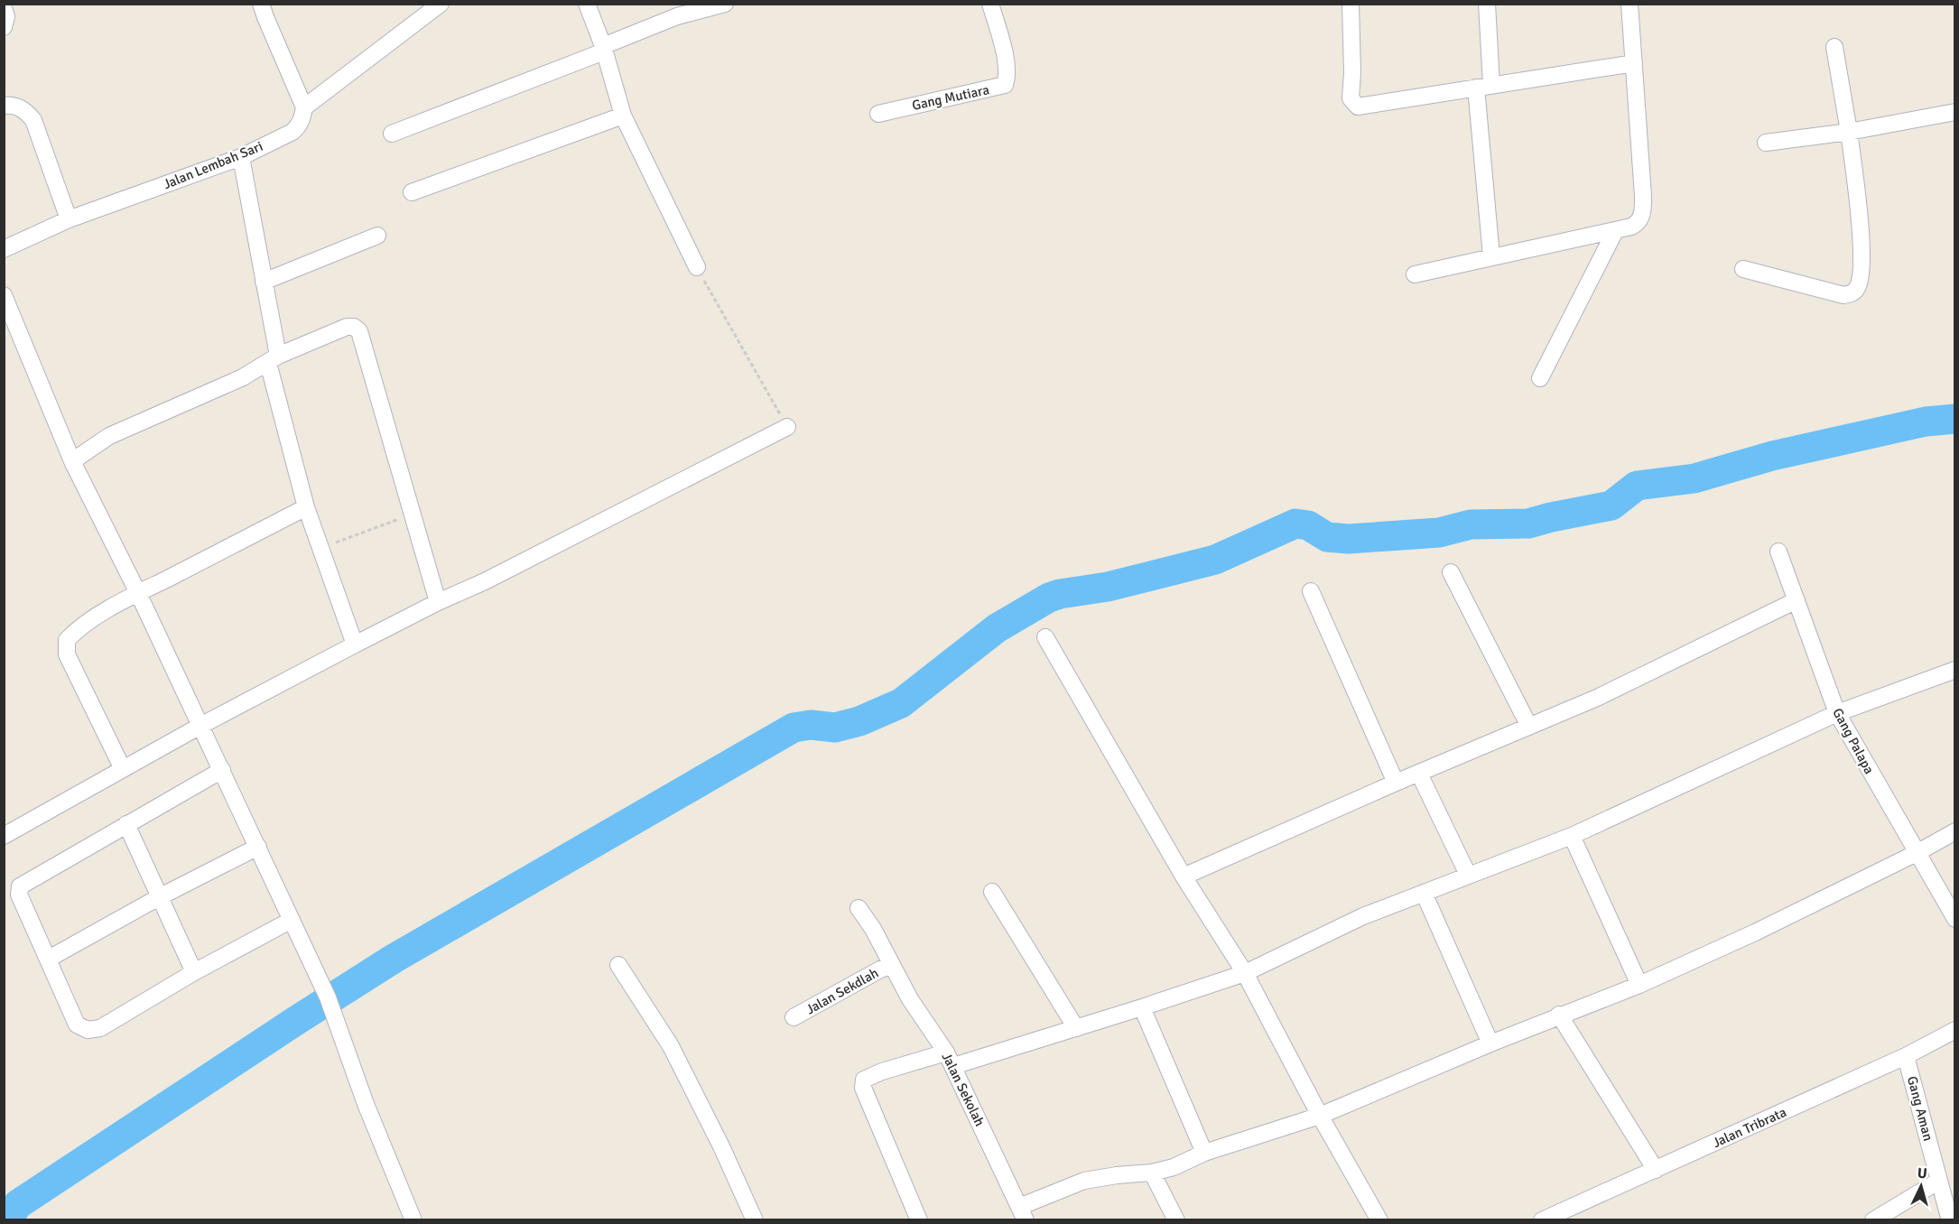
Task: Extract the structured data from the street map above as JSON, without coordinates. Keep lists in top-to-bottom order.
{
  "streets": {
    "street": [
      "Gang Mutiara",
      "Jalan Lembah Sari",
      "Gang Palapa",
      "Jalan Sekdlah",
      "Jalan Sekolah",
      "Gang Aman",
      "Jalan Tribrata"
    ]
  },
  "crossings": [
    ["Jalan Sekdlah", "Jalan Sekolah"],
    ["Gang Aman", "Jalan Tribrata"]
  ],
  "north": "top"
}
